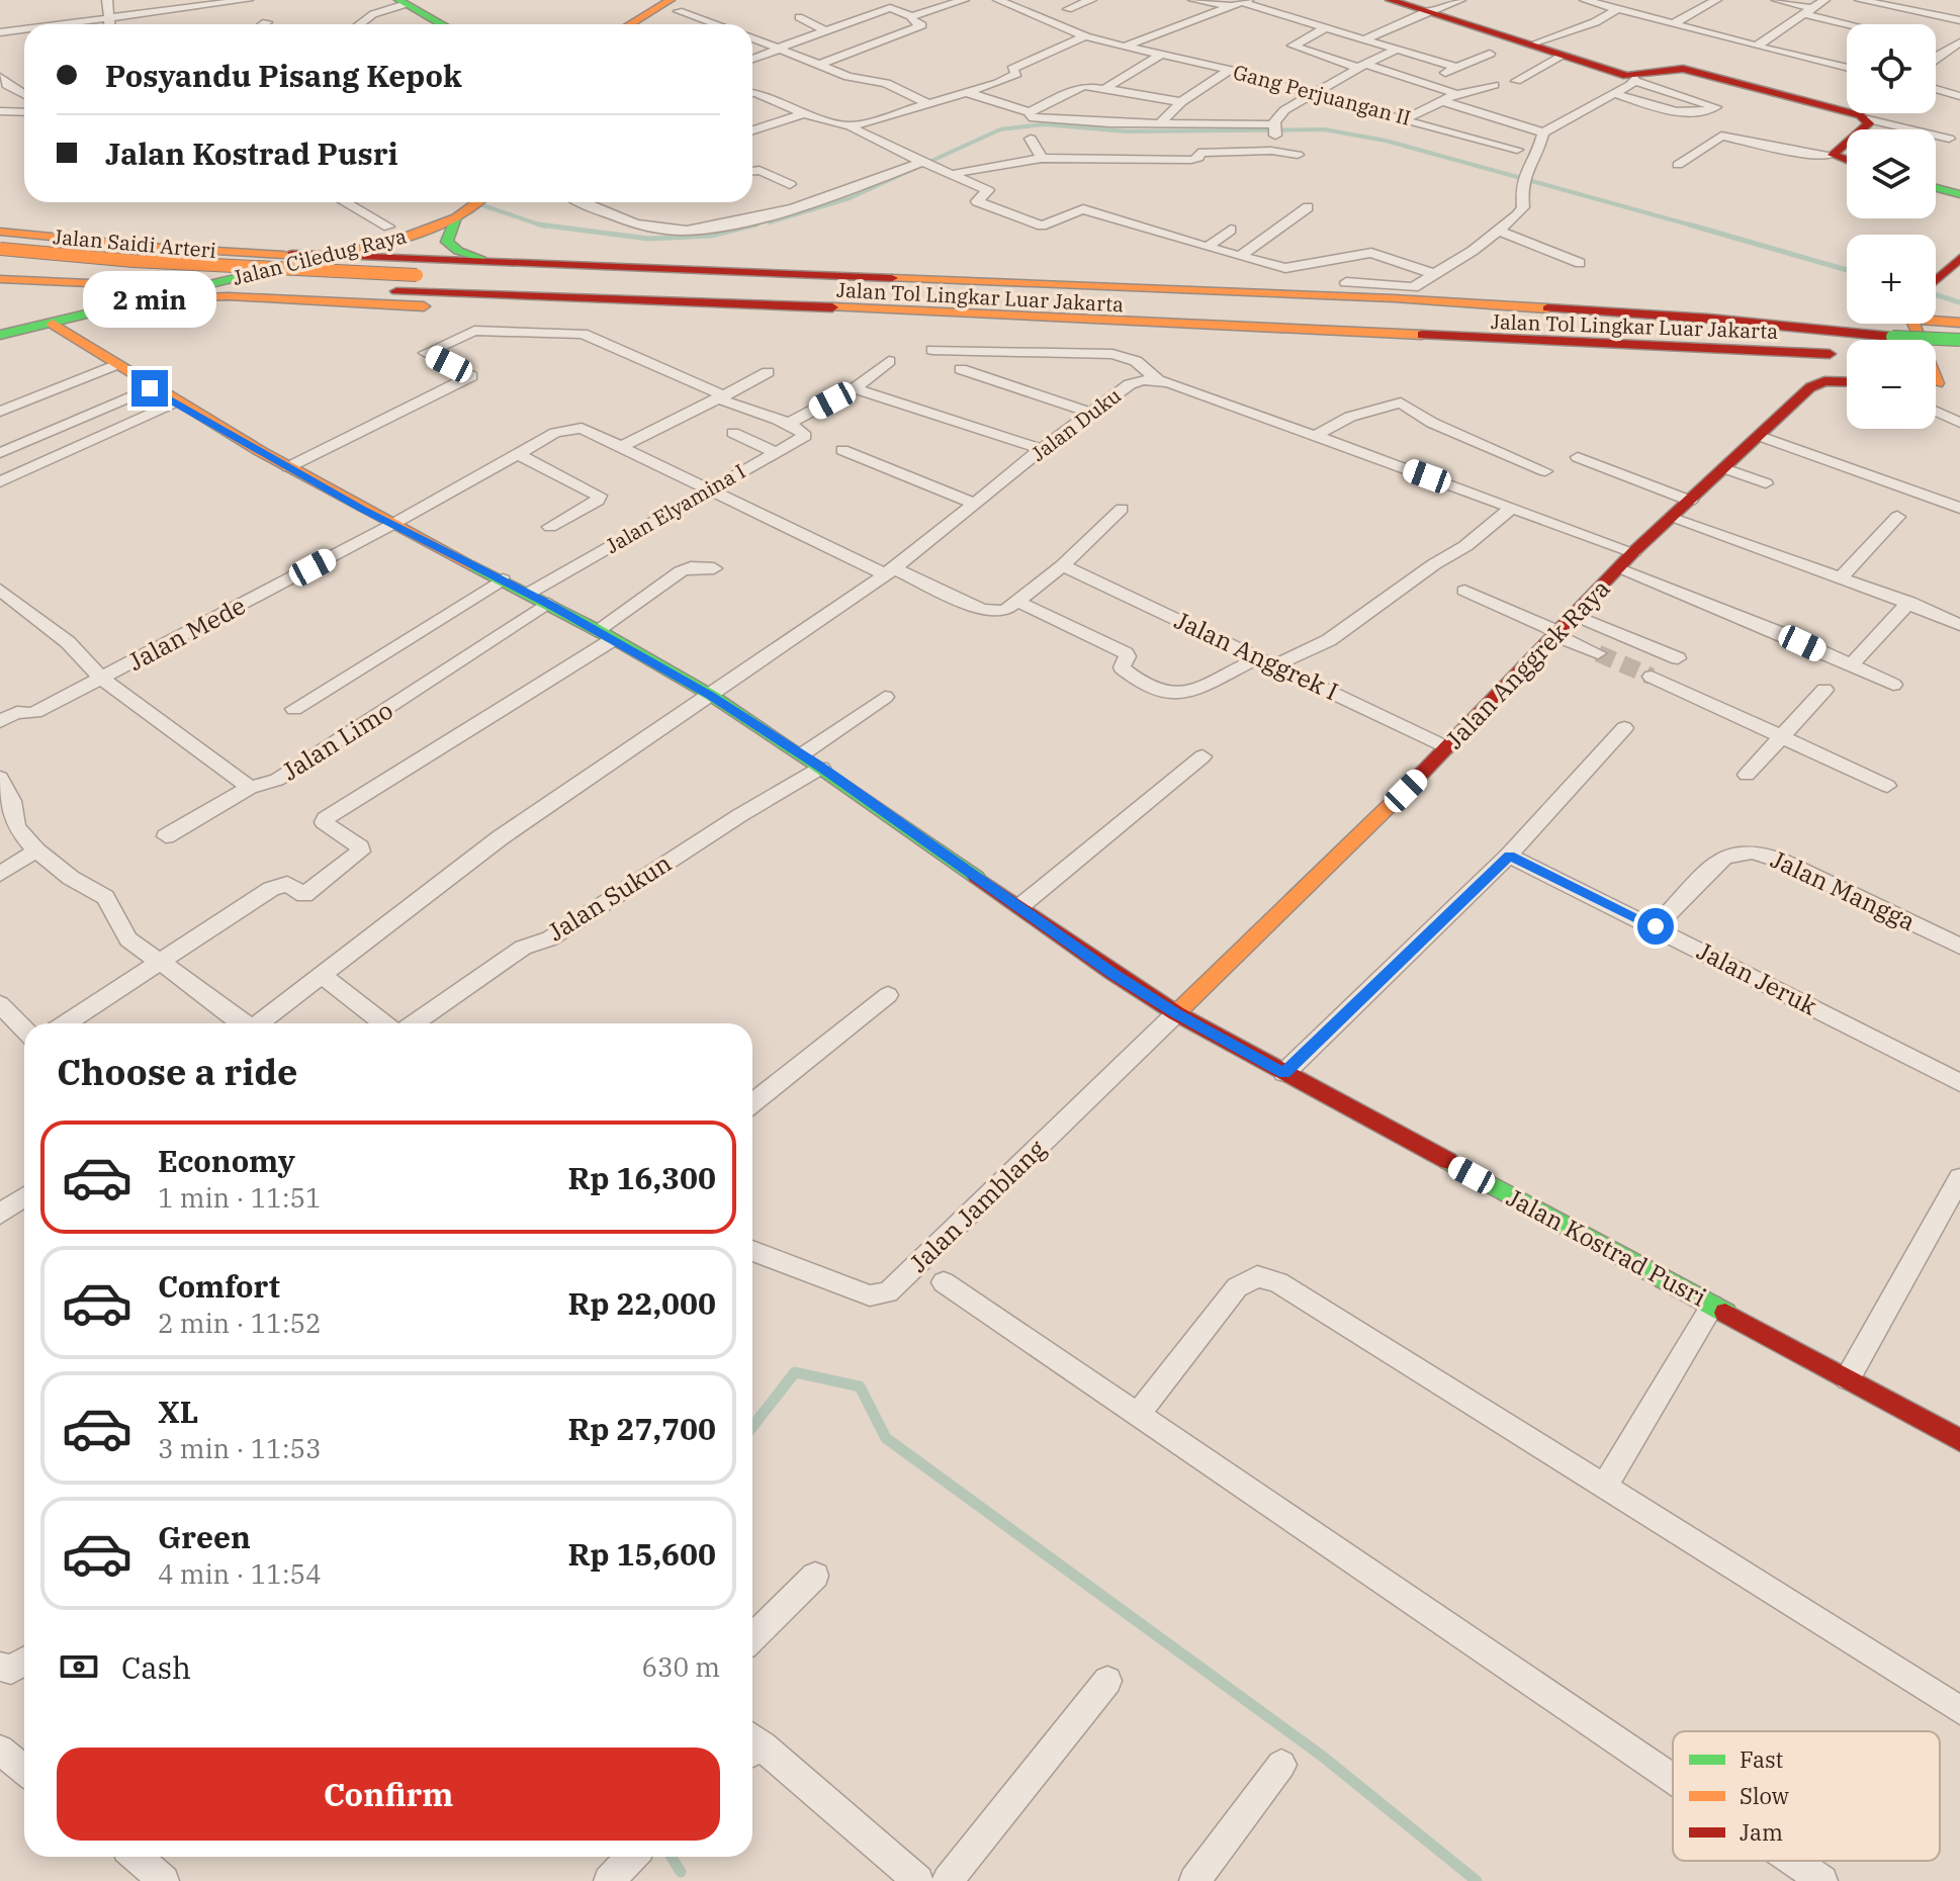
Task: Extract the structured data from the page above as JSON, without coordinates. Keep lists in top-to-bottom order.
{
  "streets": {
    "main road": [
      "Jalan Saidi Arteri",
      "Jalan Ciledug Raya",
      "Jalan Tol Lingkar Luar Jakarta",
      "Jalan Anggrek Raya",
      "Jalan Kostrad Pusri"
    ],
    "street": [
      "Gang Perjuangan II",
      "Jalan Duku",
      "Jalan Elyamina I",
      "Jalan Mede",
      "Jalan Anggrek I",
      "Jalan Limo",
      "Jalan Mangga",
      "Jalan Sukun",
      "Jalan Jeruk",
      "Jalan Jamblang"
    ]
  },
  "crossings": [
    ["Jalan Saidi Arteri", "Jalan Ciledug Raya"],
    ["Jalan Ciledug Raya", "Jalan Kostrad Pusri"],
    ["Jalan Duku", "Jalan Mede"],
    ["Jalan Duku", "Jalan Kostrad Pusri"],
    ["Jalan Elyamina I", "Jalan Mede"],
    ["Jalan Elyamina I", "Jalan Kostrad Pusri"],
    ["Jalan Mede", "Jalan Kostrad Pusri"],
    ["Jalan Anggrek I", "Jalan Anggrek Raya"],
    ["Jalan Anggrek Raya", "Jalan Jamblang"],
    ["Jalan Anggrek Raya", "Jalan Kostrad Pusri"],
    ["Jalan Limo", "Jalan Kostrad Pusri"],
    ["Jalan Mangga", "Jalan Jeruk"],
    ["Jalan Sukun", "Jalan Kostrad Pusri"],
    ["Jalan Jamblang", "Jalan Kostrad Pusri"]
  ],
  "legend": ["Fast", "Slow", "Jam"],
  "page": {
    "map_buttons": ["+", "−"],
    "banner": ["Posyandu Pisang Kepok", "Jalan Kostrad Pusri"],
    "bubble": "2 min",
    "heading": "Choose a ride",
    "list": [
      {
        "name": "Economy",
        "note": "1 min · 11:51",
        "value": "Rp 16,300"
      },
      {
        "name": "Comfort",
        "note": "2 min · 11:52",
        "value": "Rp 22,000"
      },
      {
        "name": "XL",
        "note": "3 min · 11:53",
        "value": "Rp 27,700"
      },
      {
        "name": "Green",
        "note": "4 min · 11:54",
        "value": "Rp 15,600"
      }
    ],
    "pay": ["Cash", "630 m"],
    "buttons": "Confirm"
  }
}
